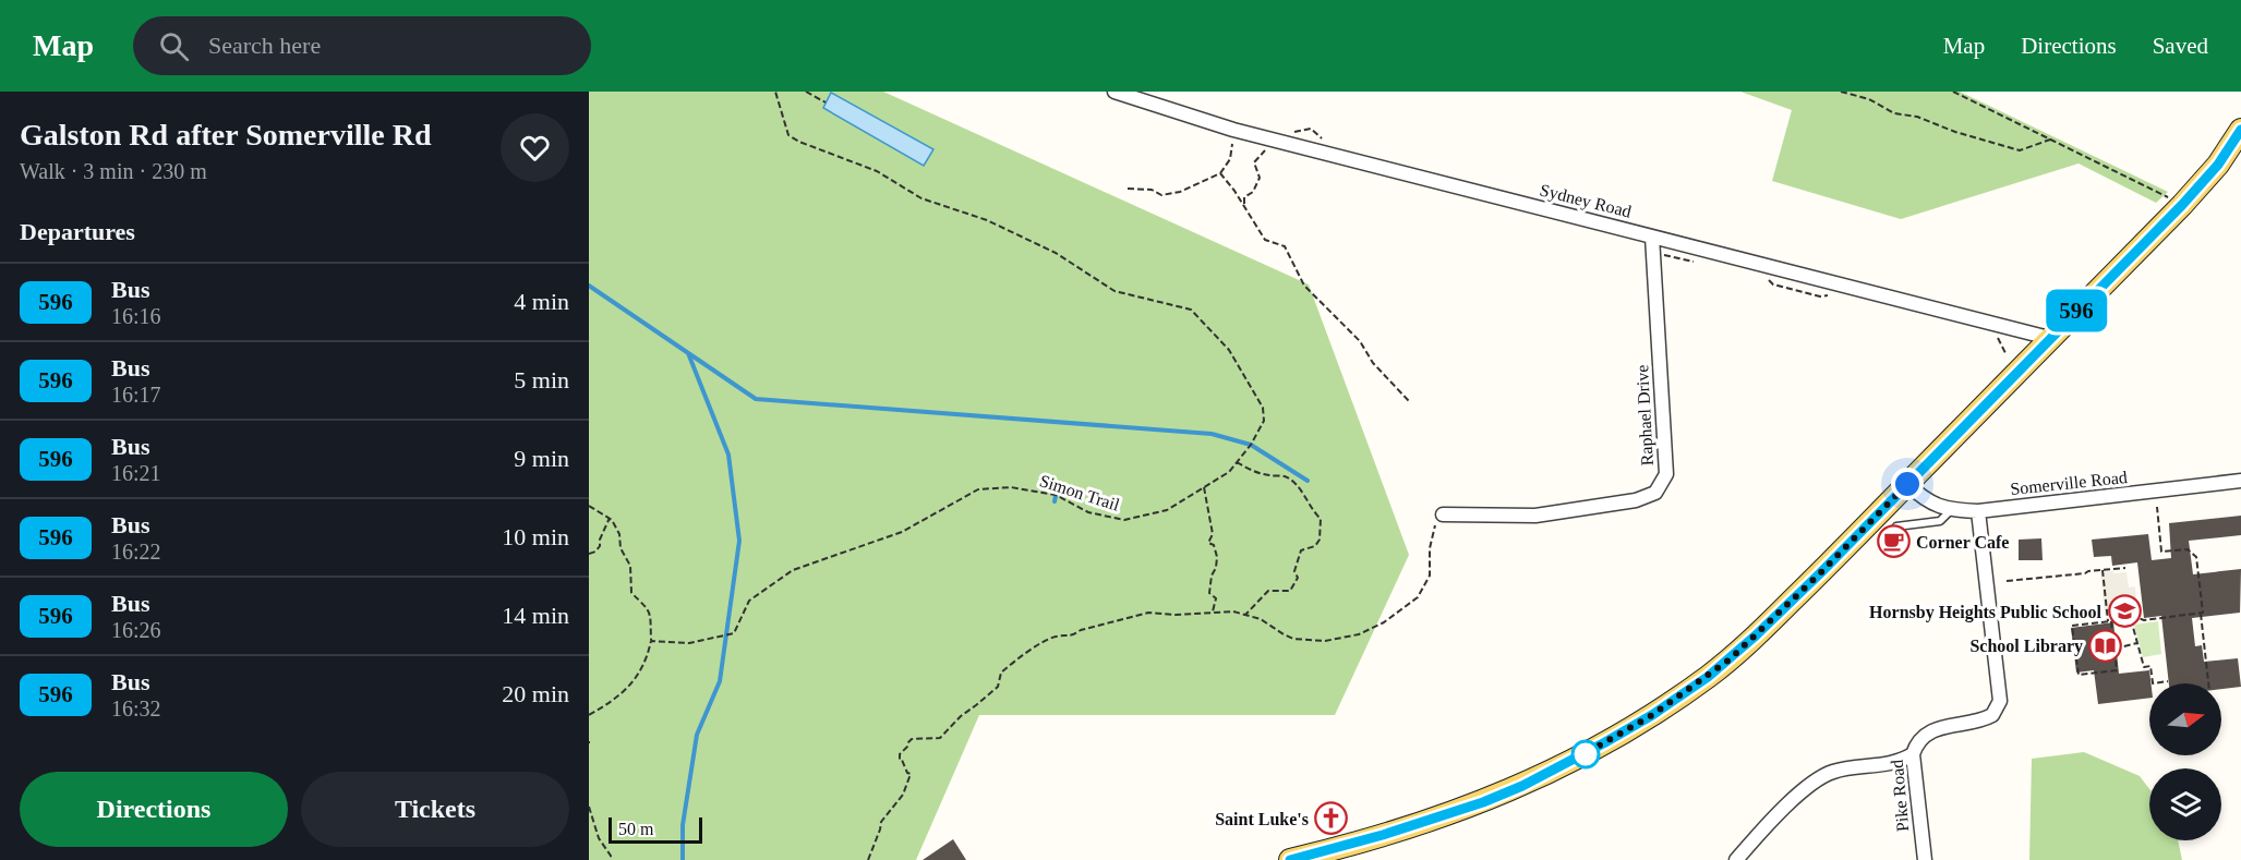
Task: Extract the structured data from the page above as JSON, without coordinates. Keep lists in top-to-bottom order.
{
  "streets": {
    "street": [
      "Sydney Road",
      "Raphael Drive",
      "Somerville Road",
      "Pike Road"
    ],
    "path": ["Simon Trail"]
  },
  "crossings": [
    ["Sydney Road", "Raphael Drive"],
    ["Somerville Road", "Pike Road"]
  ],
  "places": {
    "cafe": ["Corner Cafe"],
    "school or university": ["Hornsby Heights Public School"],
    "library": ["School Library"],
    "church": ["Saint Luke's"]
  },
  "lines": ["bus line 596"],
  "scale_bar": "50 m",
  "north": "right",
  "page": {
    "header": "Map",
    "search": "Search here",
    "nav": ["Map", "Directions", "Saved"],
    "heading": [
      ["Galston Rd after Somerville Rd", "Walk · 3 min · 230 m"],
      "Departures"
    ],
    "on_map": "596",
    "list": [
      {
        "mark": "596",
        "name": "Bus",
        "note": "16:16",
        "value": "4 min"
      },
      {
        "mark": "596",
        "name": "Bus",
        "note": "16:17",
        "value": "5 min"
      },
      {
        "mark": "596",
        "name": "Bus",
        "note": "16:21",
        "value": "9 min"
      },
      {
        "mark": "596",
        "name": "Bus",
        "note": "16:22",
        "value": "10 min"
      },
      {
        "mark": "596",
        "name": "Bus",
        "note": "16:26",
        "value": "14 min"
      },
      {
        "mark": "596",
        "name": "Bus",
        "note": "16:32",
        "value": "20 min"
      }
    ],
    "buttons": ["Directions", "Tickets"],
    "scale": "50 m"
  }
}
